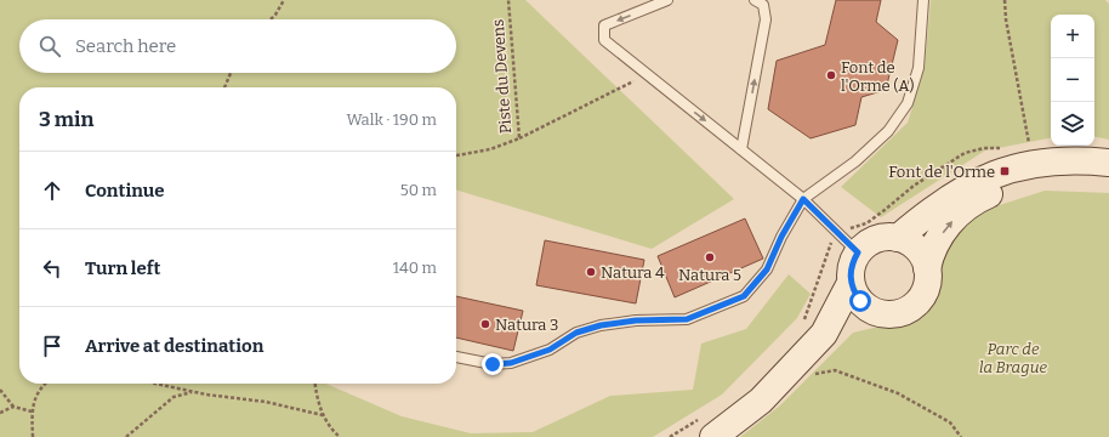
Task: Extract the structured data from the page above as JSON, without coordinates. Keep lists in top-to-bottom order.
{
  "streets": {
    "path": ["Piste du Devens"]
  },
  "parks": ["Parc de la Brague"],
  "places": {
    "other": [
      "Font de l'Orme (A)",
      "Natura 5",
      "Natura 4",
      "Natura 3"
    ],
    "transit": ["Font de l'Orme"]
  },
  "page": {
    "map_buttons": ["+", "−"],
    "search": "Search here",
    "heading": ["3 min", "Walk · 190 m"],
    "list": [
      ["Continue", "50 m"],
      ["Turn left", "140 m"],
      "Arrive at destination"
    ]
  }
}
